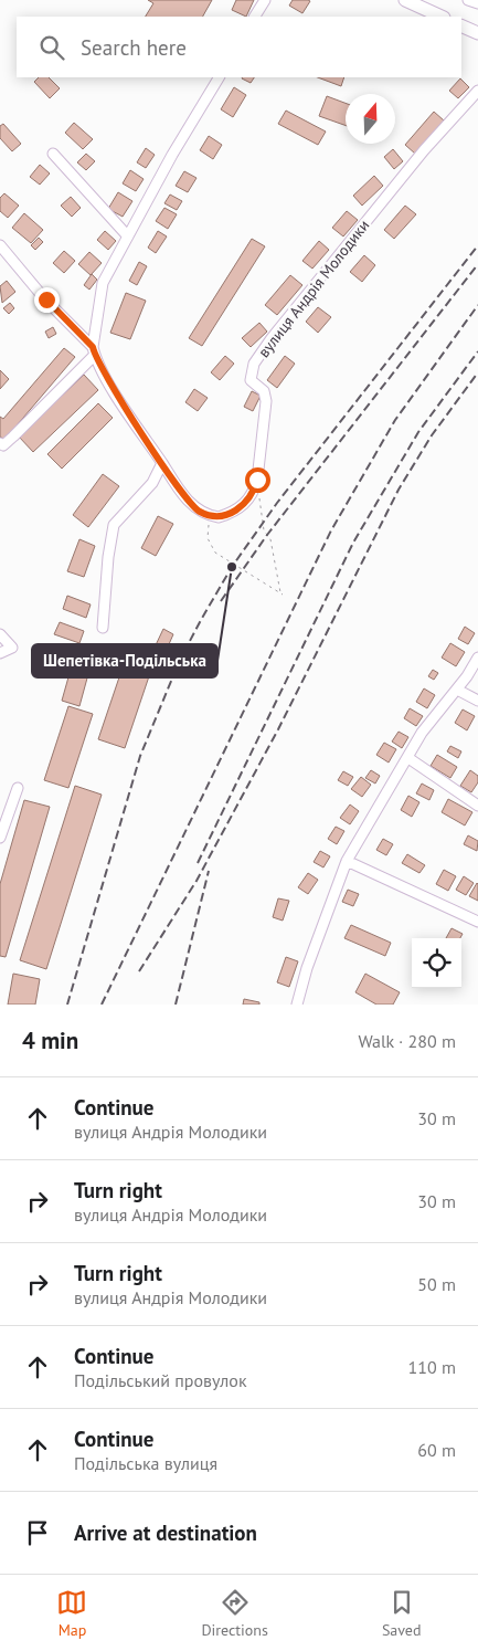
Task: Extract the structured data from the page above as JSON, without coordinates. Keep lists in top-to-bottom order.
{
  "streets": {
    "street": ["вулиця Андрія Молодики"]
  },
  "places": ["Шепетівка-Подільська"],
  "north": "top",
  "page": {
    "search": "Search here",
    "heading": ["4 min", "Walk · 280 m"],
    "list": [
      ["Continue", "вулиця Андрія Молодики", "30 m"],
      ["Turn right", "вулиця Андрія Молодики", "30 m"],
      ["Turn right", "вулиця Андрія Молодики", "50 m"],
      ["Continue", "Подільський провулок", "110 m"],
      ["Continue", "Подільська вулиця", "60 m"],
      "Arrive at destination"
    ],
    "nav": ["Map", "Directions", "Saved"]
  }
}
